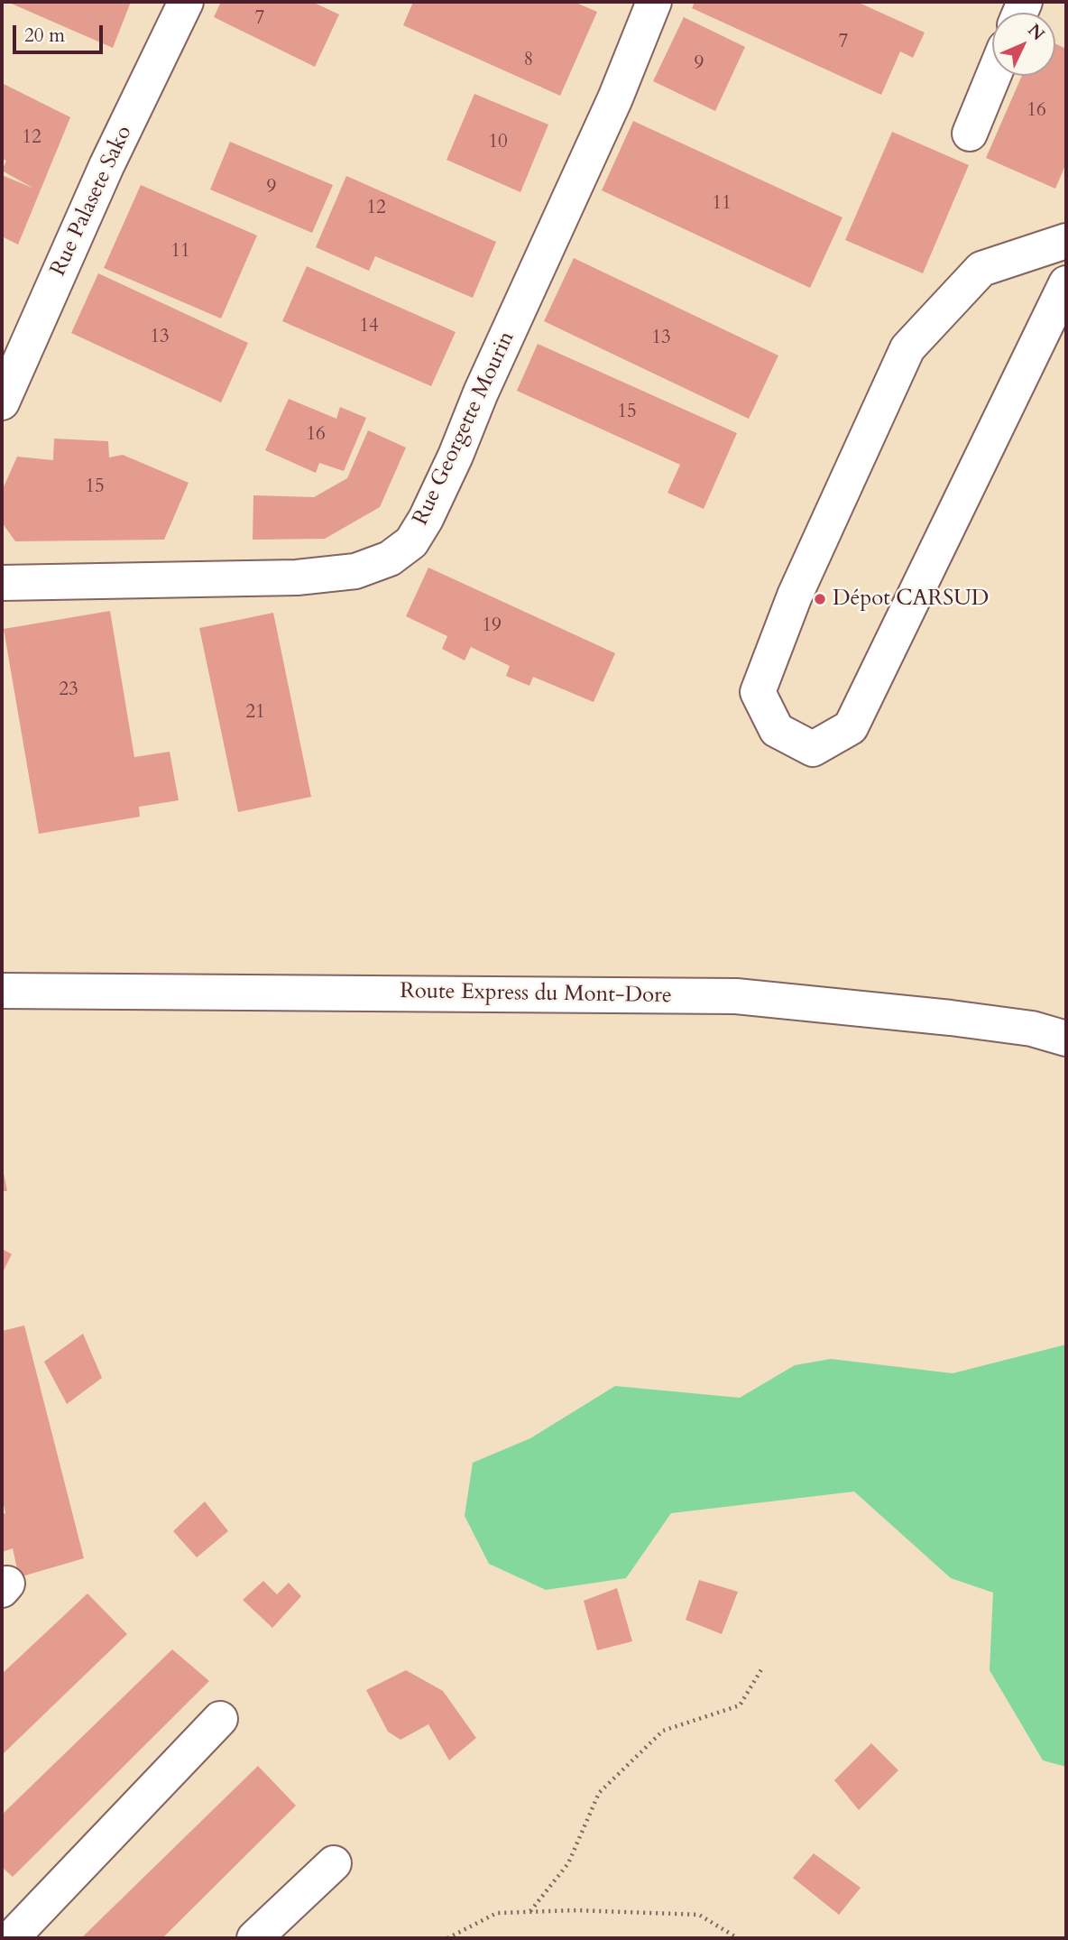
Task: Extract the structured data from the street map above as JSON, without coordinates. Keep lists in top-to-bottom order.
{
  "streets": {
    "street": ["Rue Palasete Sako", "Rue Georgette Mourin", "Route Express du Mont-Dore"]
  },
  "places": ["Dépot CARSUD"],
  "house_numbers": [
    "7",
    "7",
    "8",
    "9",
    "16",
    "12",
    "10",
    "9",
    "11",
    "12",
    "11",
    "14",
    "13",
    "13",
    "15",
    "16",
    "15",
    "19",
    "23",
    "21"
  ],
  "scale_bar": "20 m",
  "north": "top right"
}
